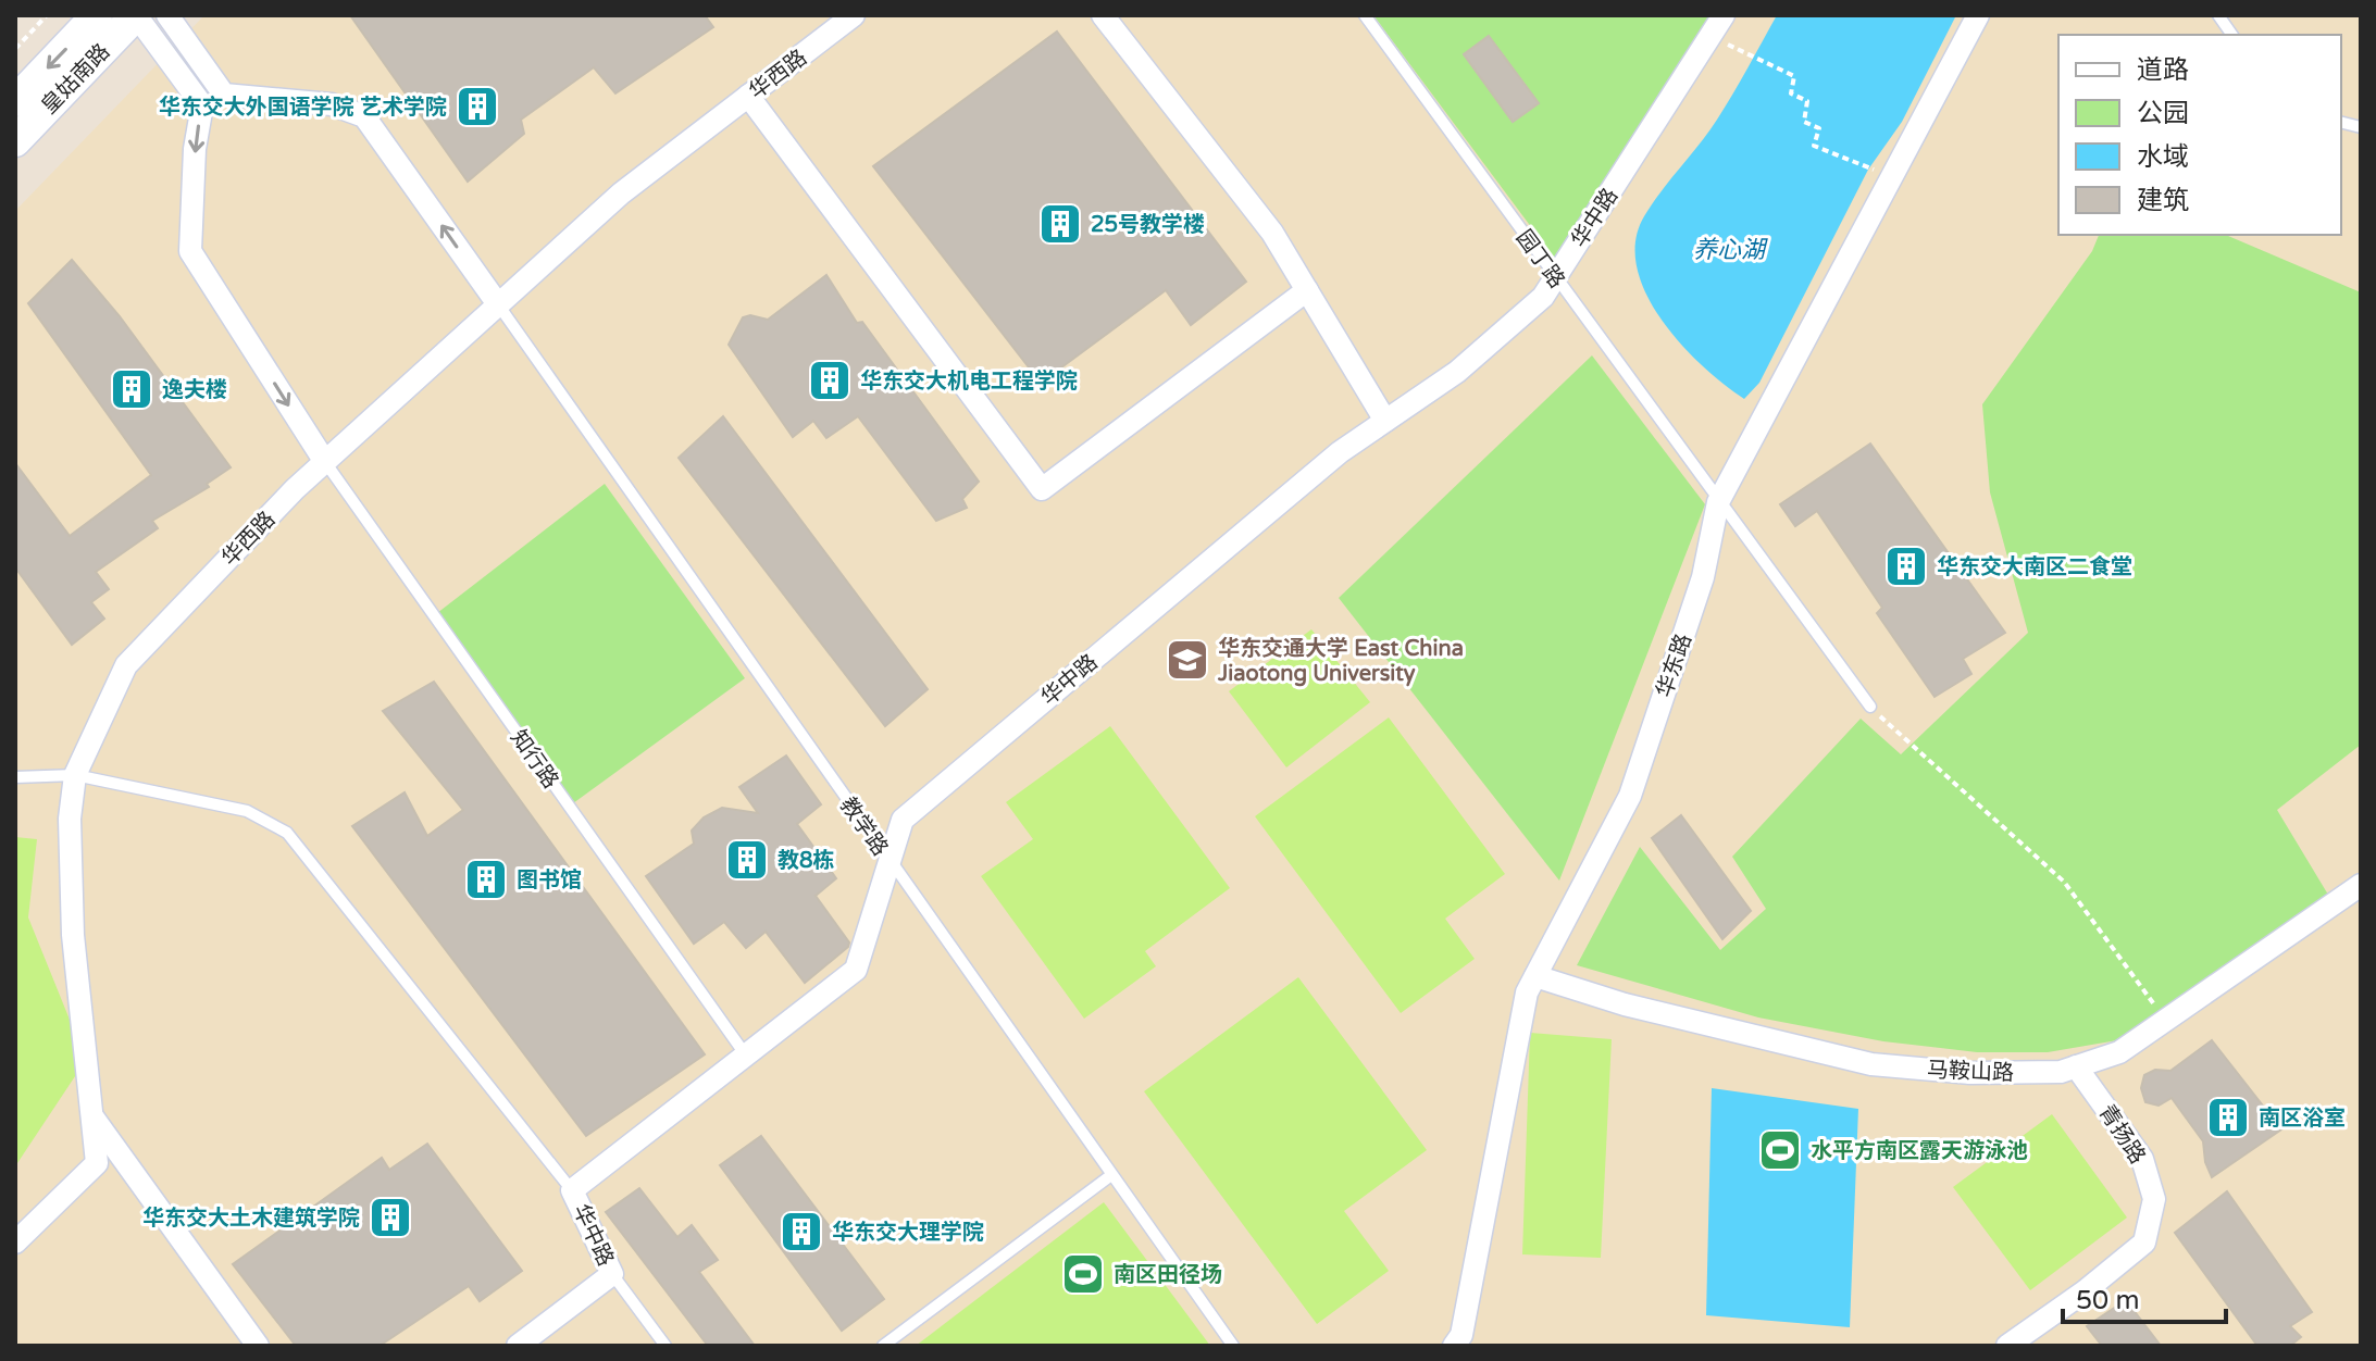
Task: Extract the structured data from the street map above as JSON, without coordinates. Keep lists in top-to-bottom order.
{
  "streets": {
    "street": [
      "华西路",
      "皇姑南路",
      "华中路",
      "华东路",
      "马鞍山路",
      "青扬路"
    ],
    "lane": ["园丁路", "知行路", "教学路"]
  },
  "crossings": [
    ["华西路", "知行路"],
    ["华西路", "教学路"],
    ["华中路", "园丁路"],
    ["华中路", "知行路"],
    ["华中路", "教学路"],
    ["园丁路", "华东路"],
    ["华东路", "马鞍山路"],
    ["马鞍山路", "青扬路"]
  ],
  "water": ["养心湖"],
  "places": {
    "building": [
      "华东交大外国语学院 艺术学院",
      "25号教学楼",
      "华东交大机电工程学院",
      "逸夫楼",
      "华东交大南区二食堂",
      "教8栋",
      "图书馆",
      "南区浴室",
      "华东交大土木建筑学院",
      "华东交大理学院"
    ],
    "school or university": ["华东交通大学 East China Jiaotong University"],
    "sports": ["水平方南区露天游泳池", "南区田径场"]
  },
  "legend": [
    "道路",
    "公园",
    "水域",
    "建筑"
  ],
  "scale_bar": "50 m"
}
